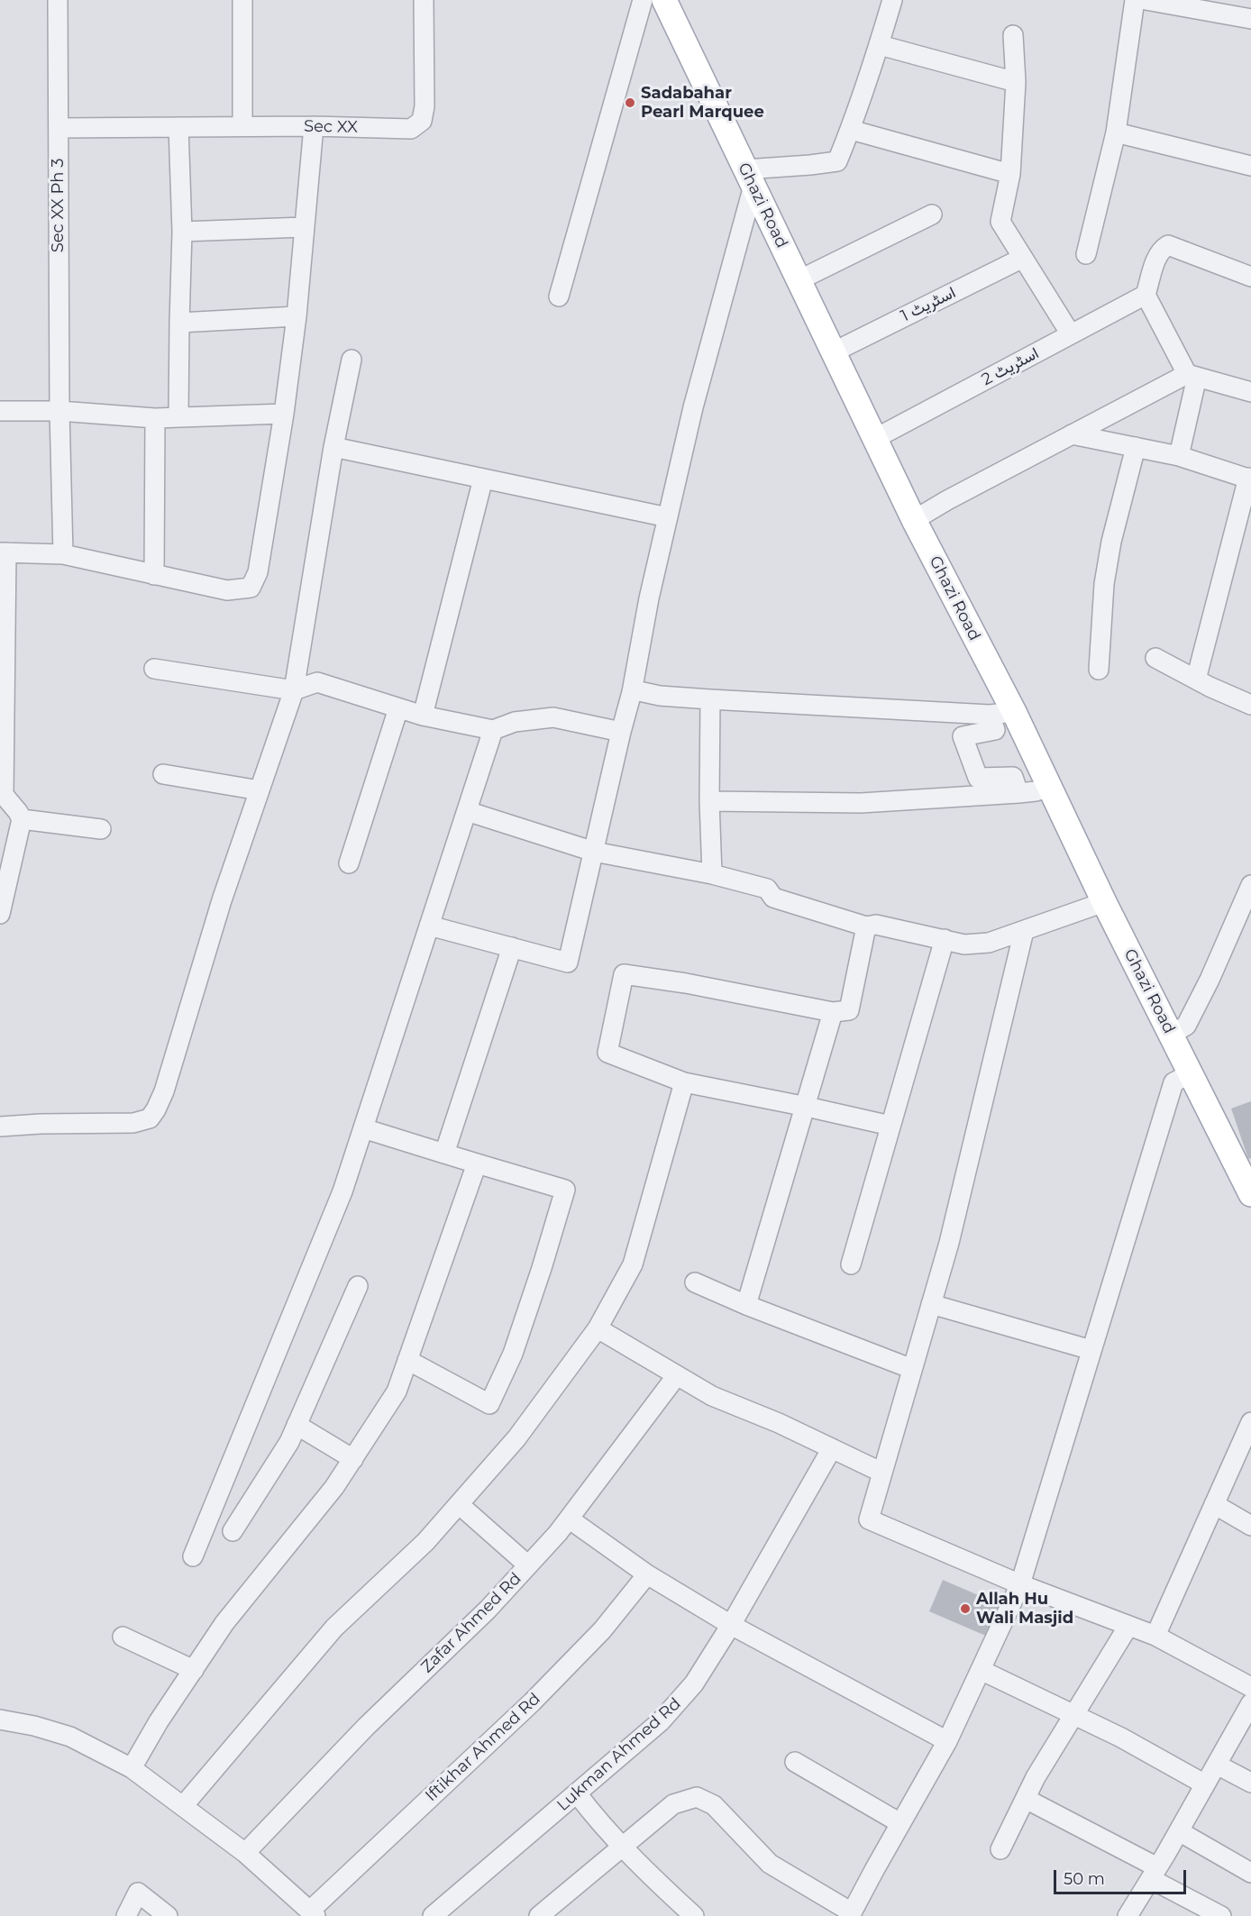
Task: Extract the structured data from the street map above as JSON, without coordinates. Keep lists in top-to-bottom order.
{
  "streets": {
    "main road": ["Ghazi Road"],
    "street": [
      "Sec XX",
      "Sec XX Ph 3",
      "اسٹریٹ 1",
      "اسٹریٹ 2",
      "Zafar Ahmed Rd",
      "Iftikhar Ahmed Rd",
      "Lukman Ahmed Rd"
    ]
  },
  "crossings": [
    ["Sec XX", "Sec XX Ph 3"],
    ["Ghazi Road", "اسٹریٹ 1"],
    ["Ghazi Road", "اسٹریٹ 2"]
  ],
  "places": ["Sadabahar Pearl Marquee", "Allah Hu Wali Masjid"],
  "scale_bar": "50 m"
}
